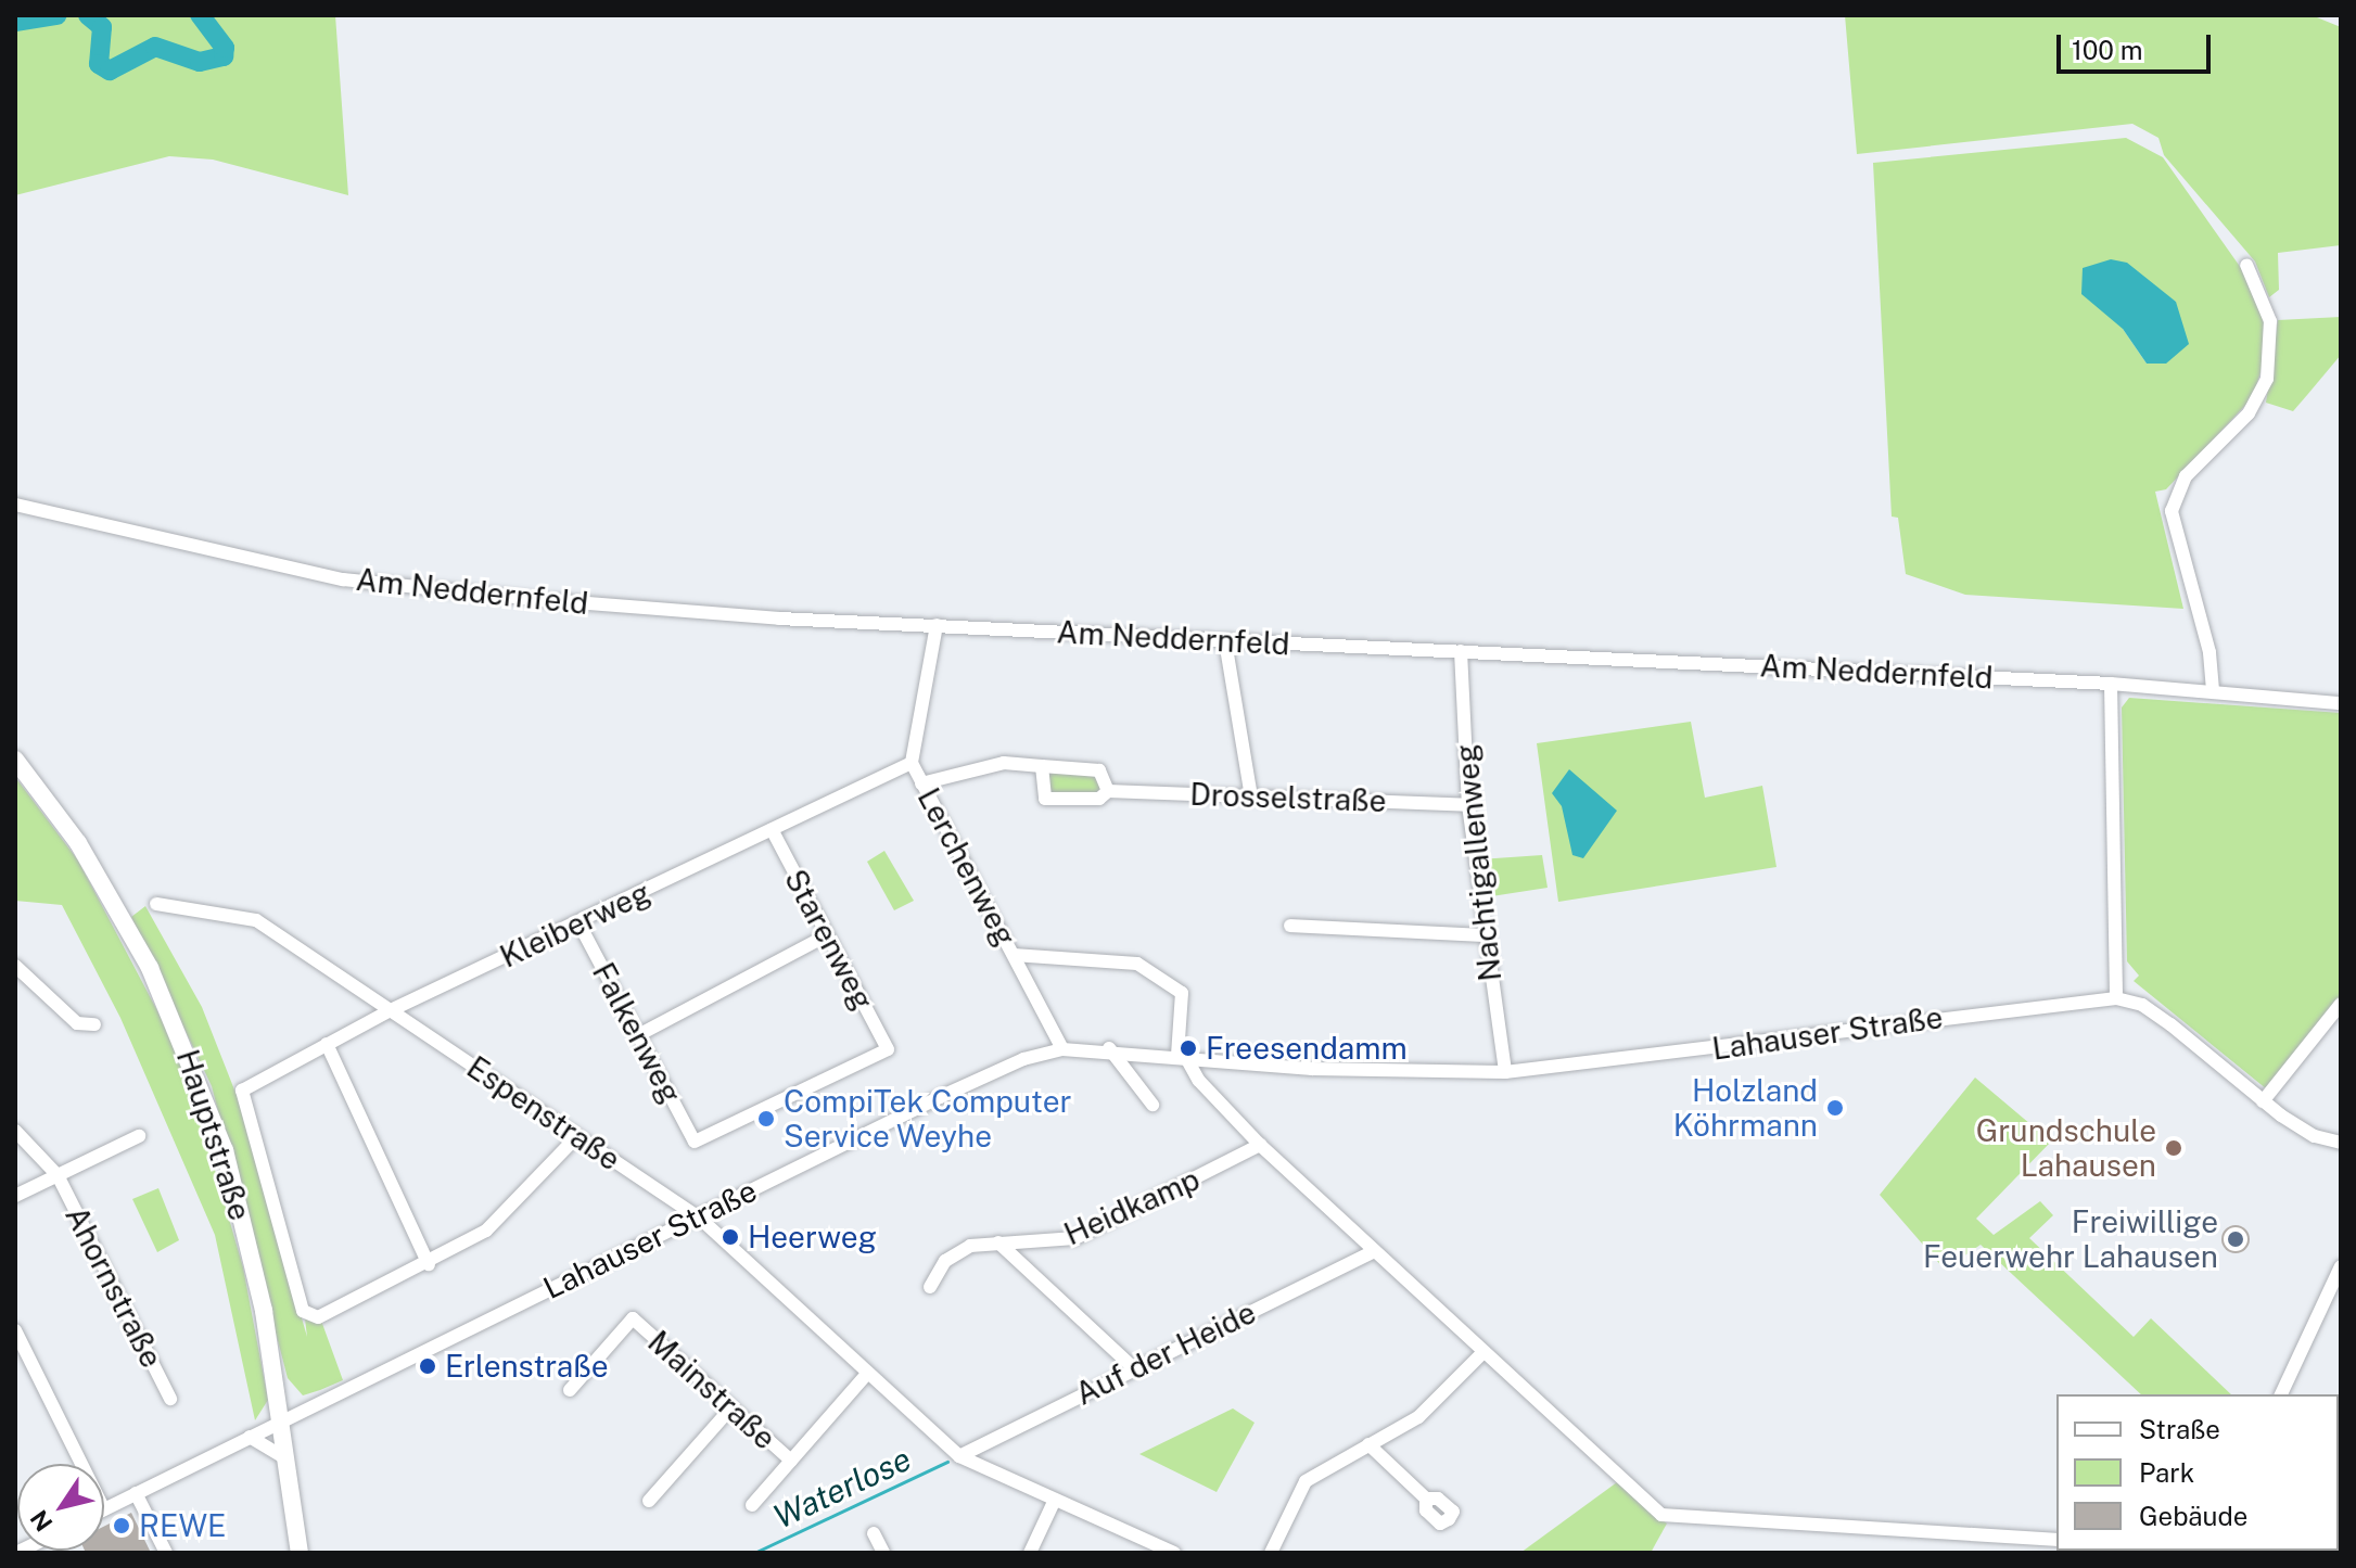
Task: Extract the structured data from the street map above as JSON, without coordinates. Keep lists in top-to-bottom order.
{
  "streets": {
    "main road": ["Hauptstraße"],
    "street": [
      "Am Neddernfeld",
      "Drosselstraße",
      "Nachtigallenweg",
      "Lerchenweg",
      "Kleiberweg",
      "Starenweg",
      "Falkenweg",
      "Lahauser Straße",
      "Espenstraße",
      "Heidkamp",
      "Ahornstraße",
      "Auf der Heide",
      "Mainstraße"
    ]
  },
  "crossings": [
    ["Am Neddernfeld", "Nachtigallenweg"],
    ["Am Neddernfeld", "Lerchenweg"],
    ["Drosselstraße", "Nachtigallenweg"],
    ["Nachtigallenweg", "Lahauser Straße"],
    ["Lerchenweg", "Kleiberweg"],
    ["Lerchenweg", "Lahauser Straße"],
    ["Kleiberweg", "Starenweg"],
    ["Kleiberweg", "Falkenweg"],
    ["Kleiberweg", "Espenstraße"],
    ["Starenweg", "Falkenweg"],
    ["Lahauser Straße", "Espenstraße"],
    ["Lahauser Straße", "Hauptstraße"],
    ["Heidkamp", "Auf der Heide"]
  ],
  "water": ["Waterlose"],
  "places": [
    "Freesendamm",
    "Holzland Köhrmann",
    "CompiTek Computer Service Weyhe",
    "Grundschule Lahausen",
    "Heerweg",
    "Freiwillige Feuerwehr Lahausen",
    "Erlenstraße",
    "REWE"
  ],
  "legend": ["Straße", "Park", "Gebäude"],
  "scale_bar": "100 m",
  "north": "bottom left"
}
